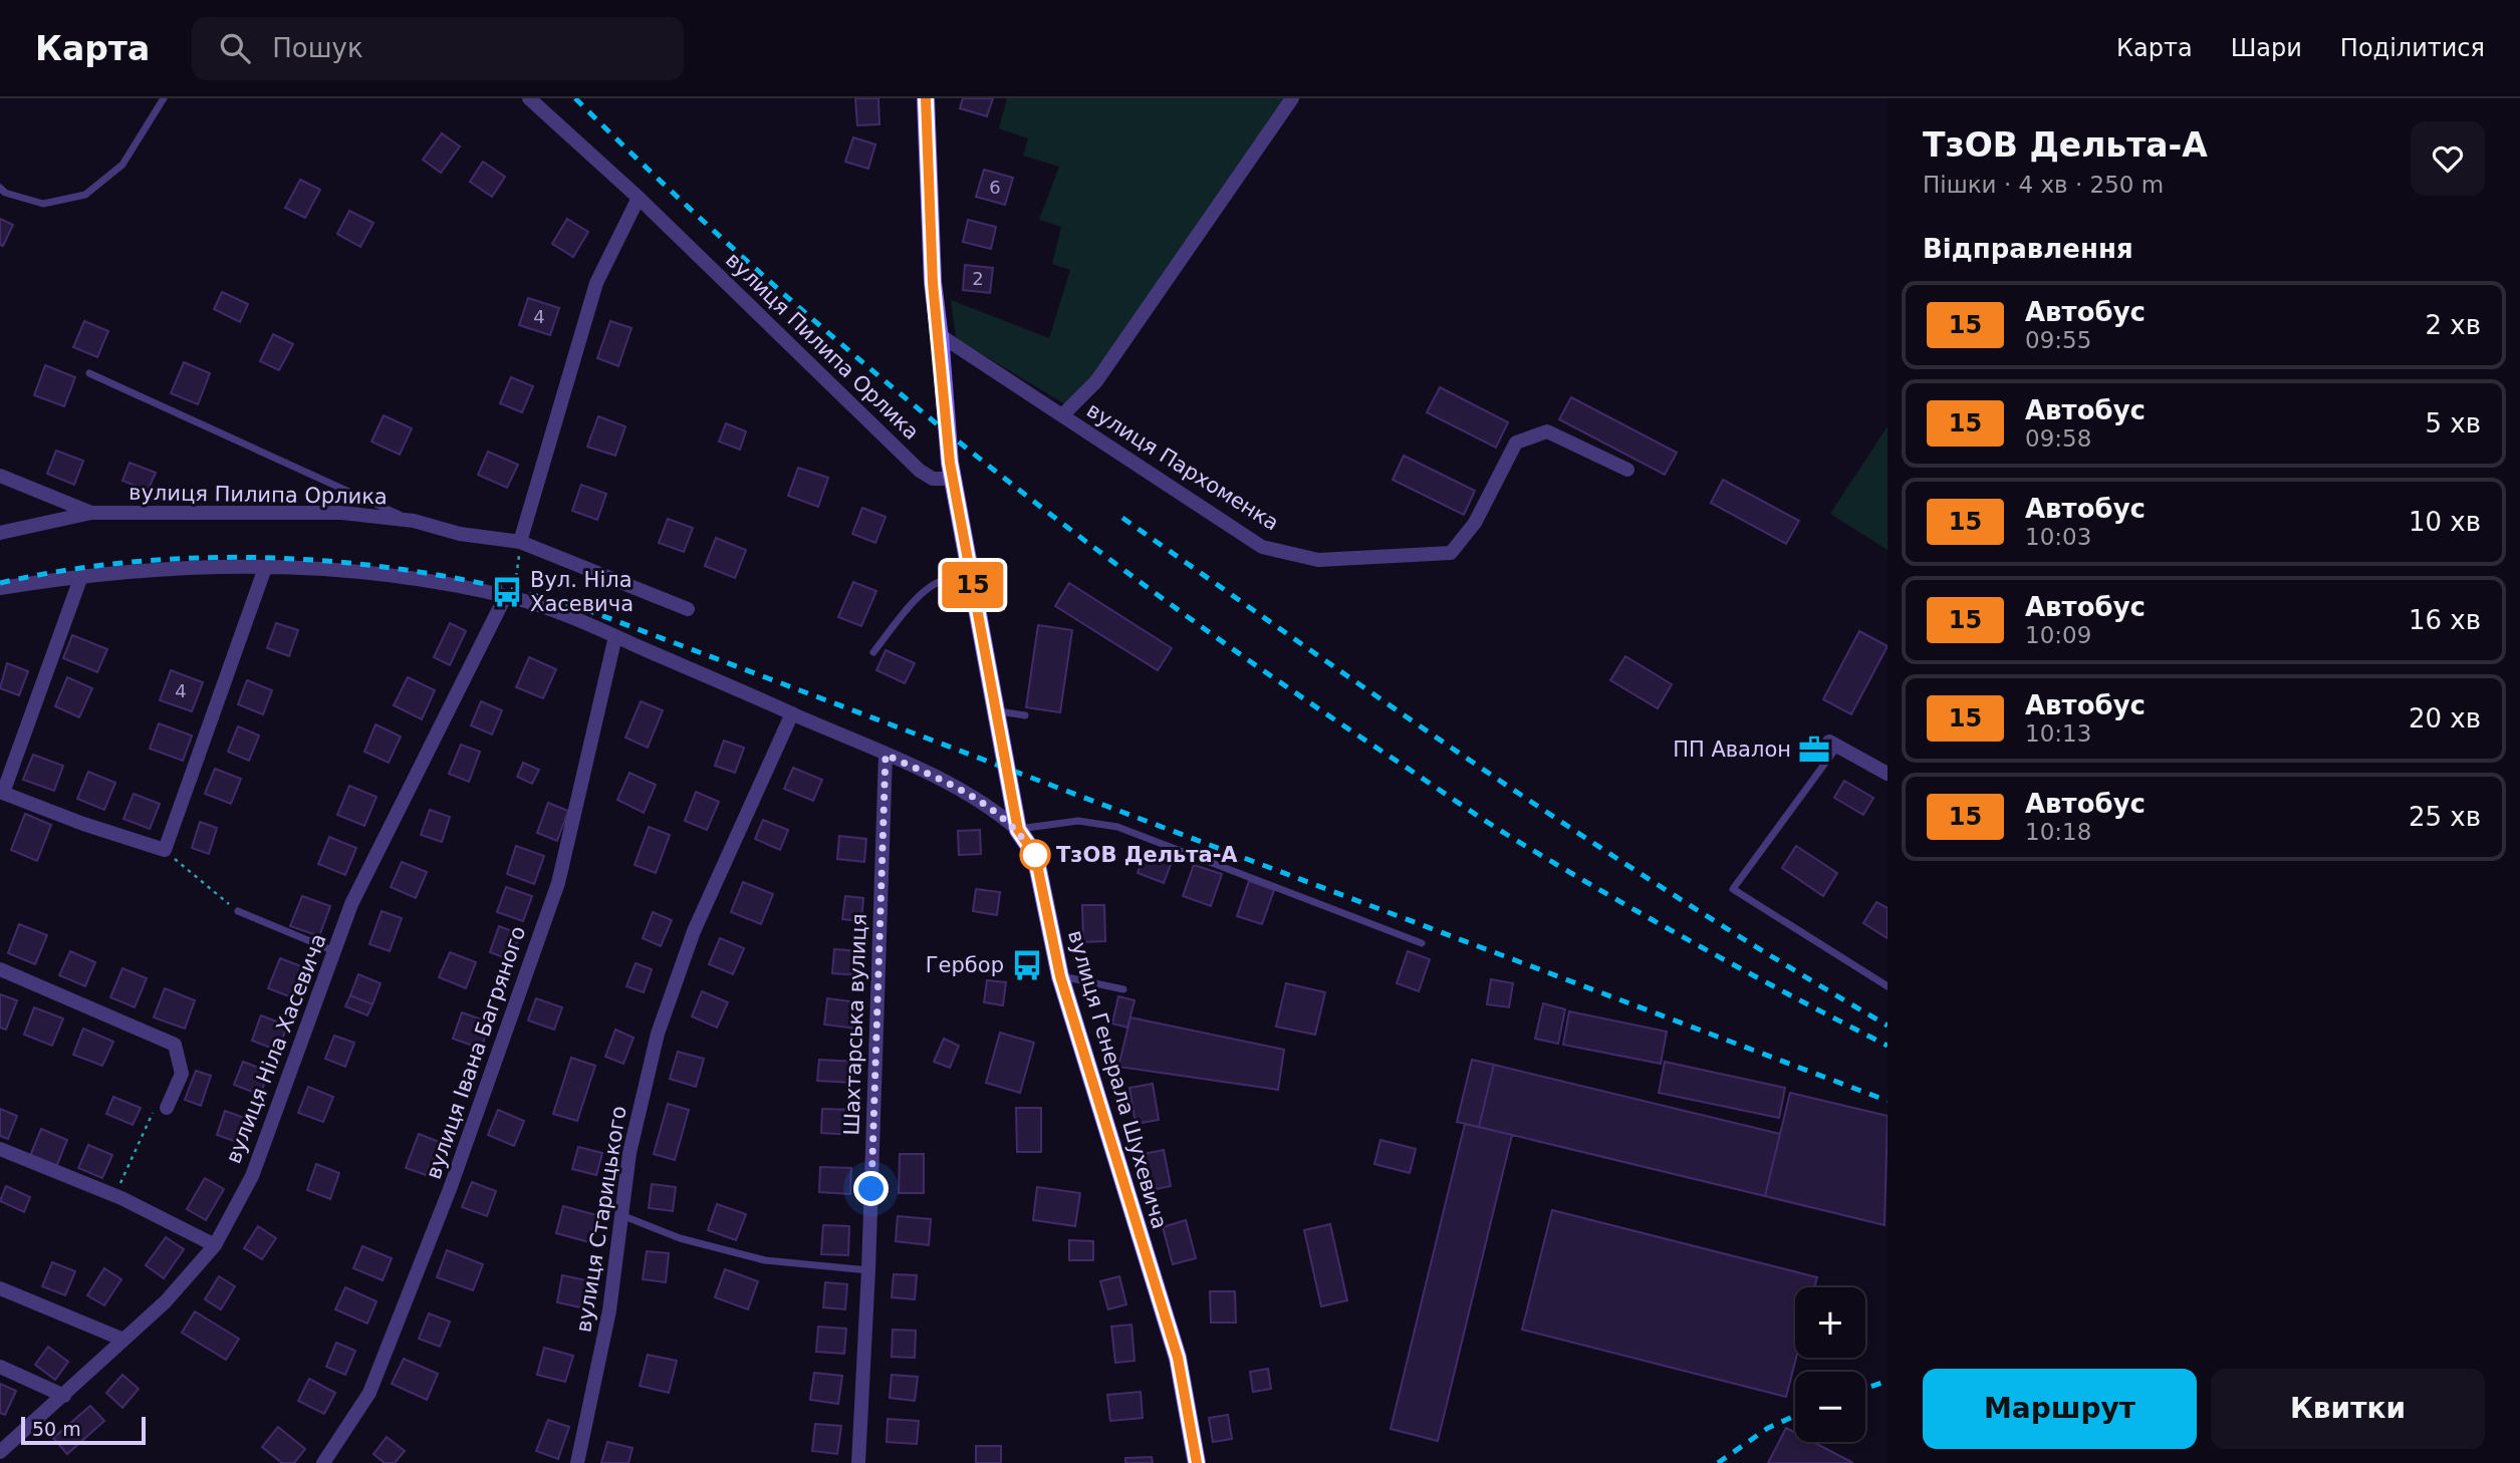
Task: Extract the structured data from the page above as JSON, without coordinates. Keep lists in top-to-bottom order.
{
  "streets": {
    "street": [
      "вулиця Пилипа Орлика",
      "вулиця Пархоменка",
      "Шахтарська вулиця",
      "вулиця Ніла Хасевича",
      "вулиця Івана Багряного",
      "вулиця Генерала Шухевича",
      "вулиця Старицького"
    ]
  },
  "crossings": [
    ["вулиця Пилипа Орлика", "вулиця Генерала Шухевича"],
    ["вулиця Пархоменка", "вулиця Генерала Шухевича"]
  ],
  "places": {
    "bus stop": ["Вул. Ніла Хасевича", "Гербор"],
    "office": ["ПП Авалон"],
    "other": ["ТзОВ Дельта-А"]
  },
  "lines": ["bus line 15"],
  "house_numbers": [
    "6",
    "2",
    "4",
    "4"
  ],
  "scale_bar": "50 m",
  "page": {
    "header": "Карта",
    "search": "Пошук",
    "nav": ["Карта", "Шари", "Поділитися"],
    "on_map": "15",
    "heading": [
      ["ТзОВ Дельта-А", "Пішки · 4 хв · 250 m"],
      "Відправлення"
    ],
    "list": [
      {
        "mark": "15",
        "name": "Автобус",
        "note": "09:55",
        "value": "2 хв"
      },
      {
        "mark": "15",
        "name": "Автобус",
        "note": "09:58",
        "value": "5 хв"
      },
      {
        "mark": "15",
        "name": "Автобус",
        "note": "10:03",
        "value": "10 хв"
      },
      {
        "mark": "15",
        "name": "Автобус",
        "note": "10:09",
        "value": "16 хв"
      },
      {
        "mark": "15",
        "name": "Автобус",
        "note": "10:13",
        "value": "20 хв"
      },
      {
        "mark": "15",
        "name": "Автобус",
        "note": "10:18",
        "value": "25 хв"
      }
    ],
    "map_buttons": ["+", "−"],
    "buttons": ["Маршрут", "Квитки"],
    "scale": "50 m"
  }
}
